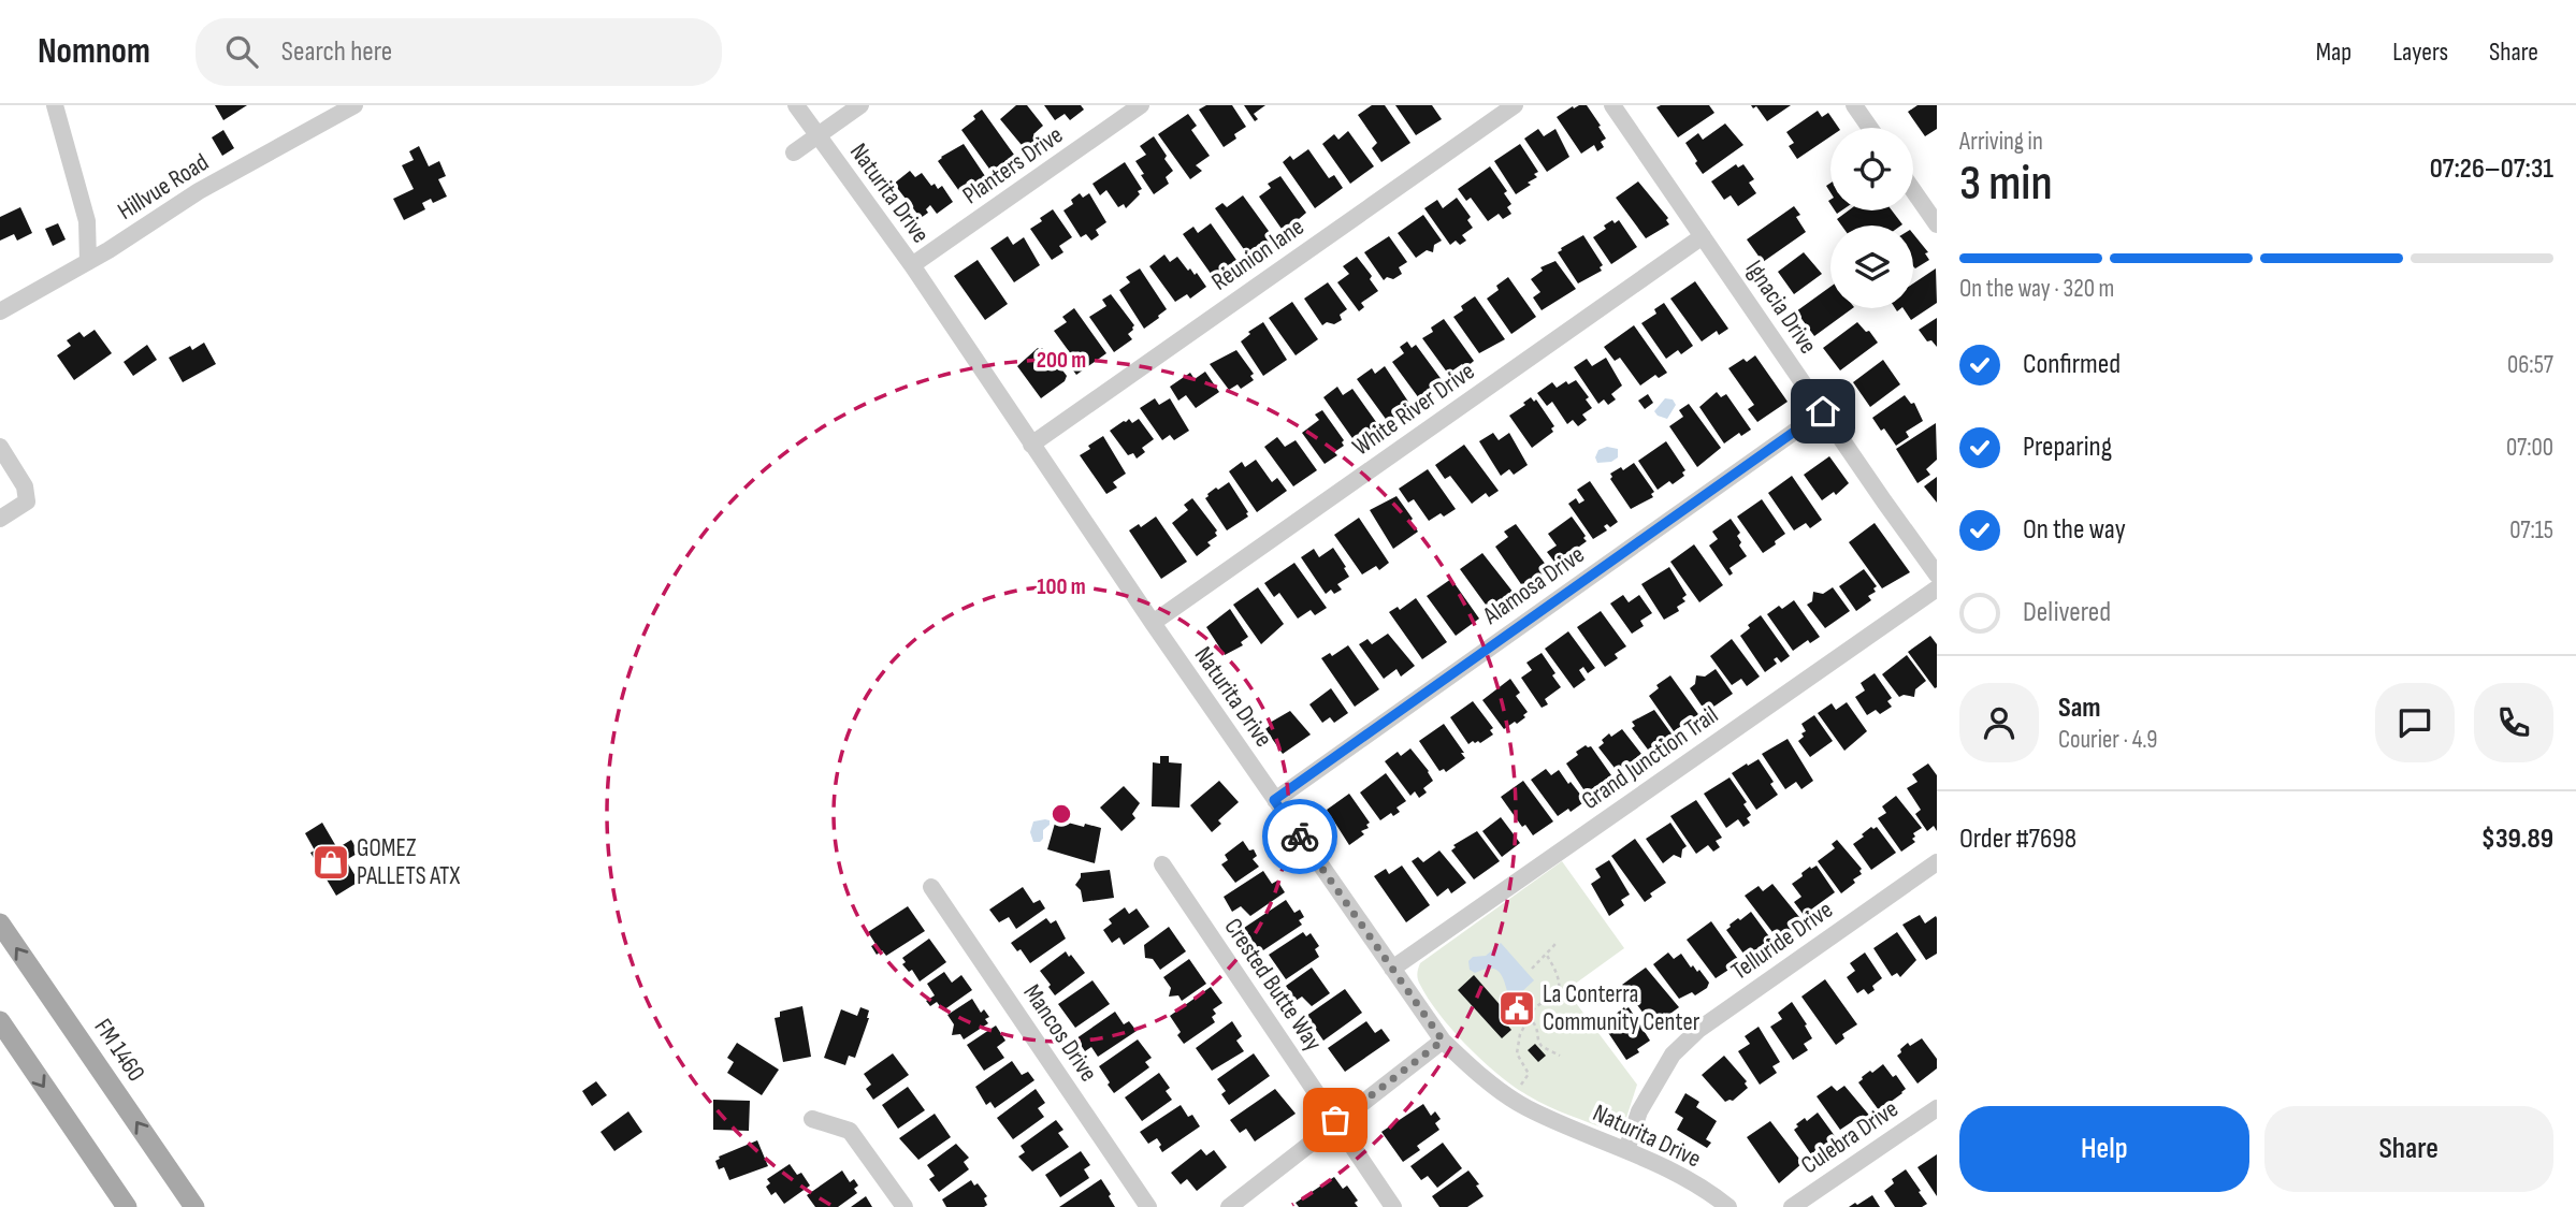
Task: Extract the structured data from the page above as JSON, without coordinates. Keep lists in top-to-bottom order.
{
  "streets": {
    "main road": ["FM 1460"],
    "street": [
      "Planters Drive",
      "Hillvue Road",
      "Naturita Drive",
      "Réunion lane",
      "Ignacia Drive",
      "White River Drive",
      "Alamosa Drive",
      "Grand Junction Trail",
      "Telluride Drive",
      "Crested Butte Way",
      "Mancos Drive",
      "Culebra Drive"
    ]
  },
  "crossings": [
    ["Planters Drive", "Naturita Drive"],
    ["Naturita Drive", "Réunion lane"],
    ["Naturita Drive", "White River Drive"],
    ["Naturita Drive", "Alamosa Drive"],
    ["Naturita Drive", "Grand Junction Trail"],
    ["Naturita Drive", "Telluride Drive"],
    ["Ignacia Drive", "White River Drive"],
    ["Ignacia Drive", "Alamosa Drive"]
  ],
  "places": {
    "shop": ["GOMEZ PALLETS ATX"],
    "public building": ["La Conterra Community Center"]
  },
  "page": {
    "header": "Nomnom",
    "search": "Search here",
    "nav": ["Map", "Layers", "Share"],
    "heading": ["3 min", "Arriving in", "07:26–07:31"],
    "panel": [
      "Sam",
      "Courier · 4.9",
      "Order #7698",
      "$39.89"
    ],
    "bar": "On the way · 320 m",
    "list": [
      ["Confirmed", "06:57"],
      ["Preparing", "07:00"],
      ["On the way", "07:15"],
      "Delivered"
    ],
    "buttons": ["Help", "Share"]
  },
  "rings": ["200 m", "100 m"]
}
